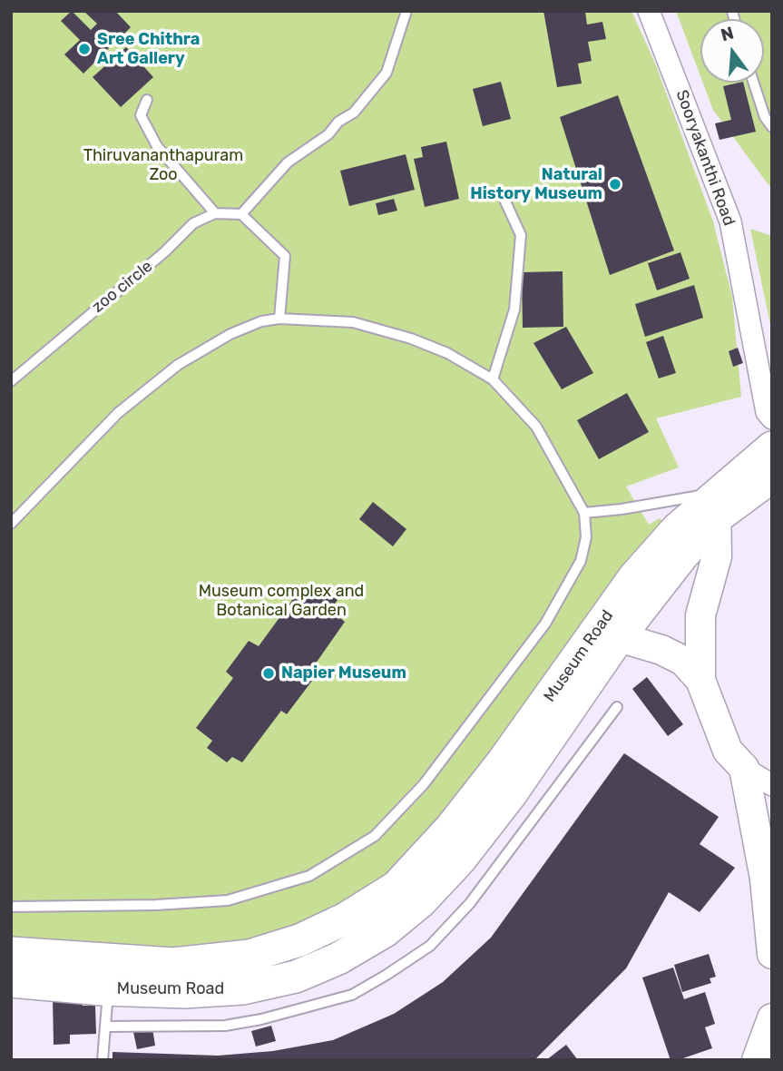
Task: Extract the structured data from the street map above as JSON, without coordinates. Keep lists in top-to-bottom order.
{
  "streets": {
    "main road": ["Museum Road"],
    "street": ["Sooryakanthi Road"],
    "lane": ["zoo circle"]
  },
  "parks": ["Thiruvananthapuram Zoo", "Museum complex and Botanical Garden"],
  "places": ["Sree Chithra Art Gallery", "Natural History Museum", "Napier Museum"],
  "north": "top"
}
